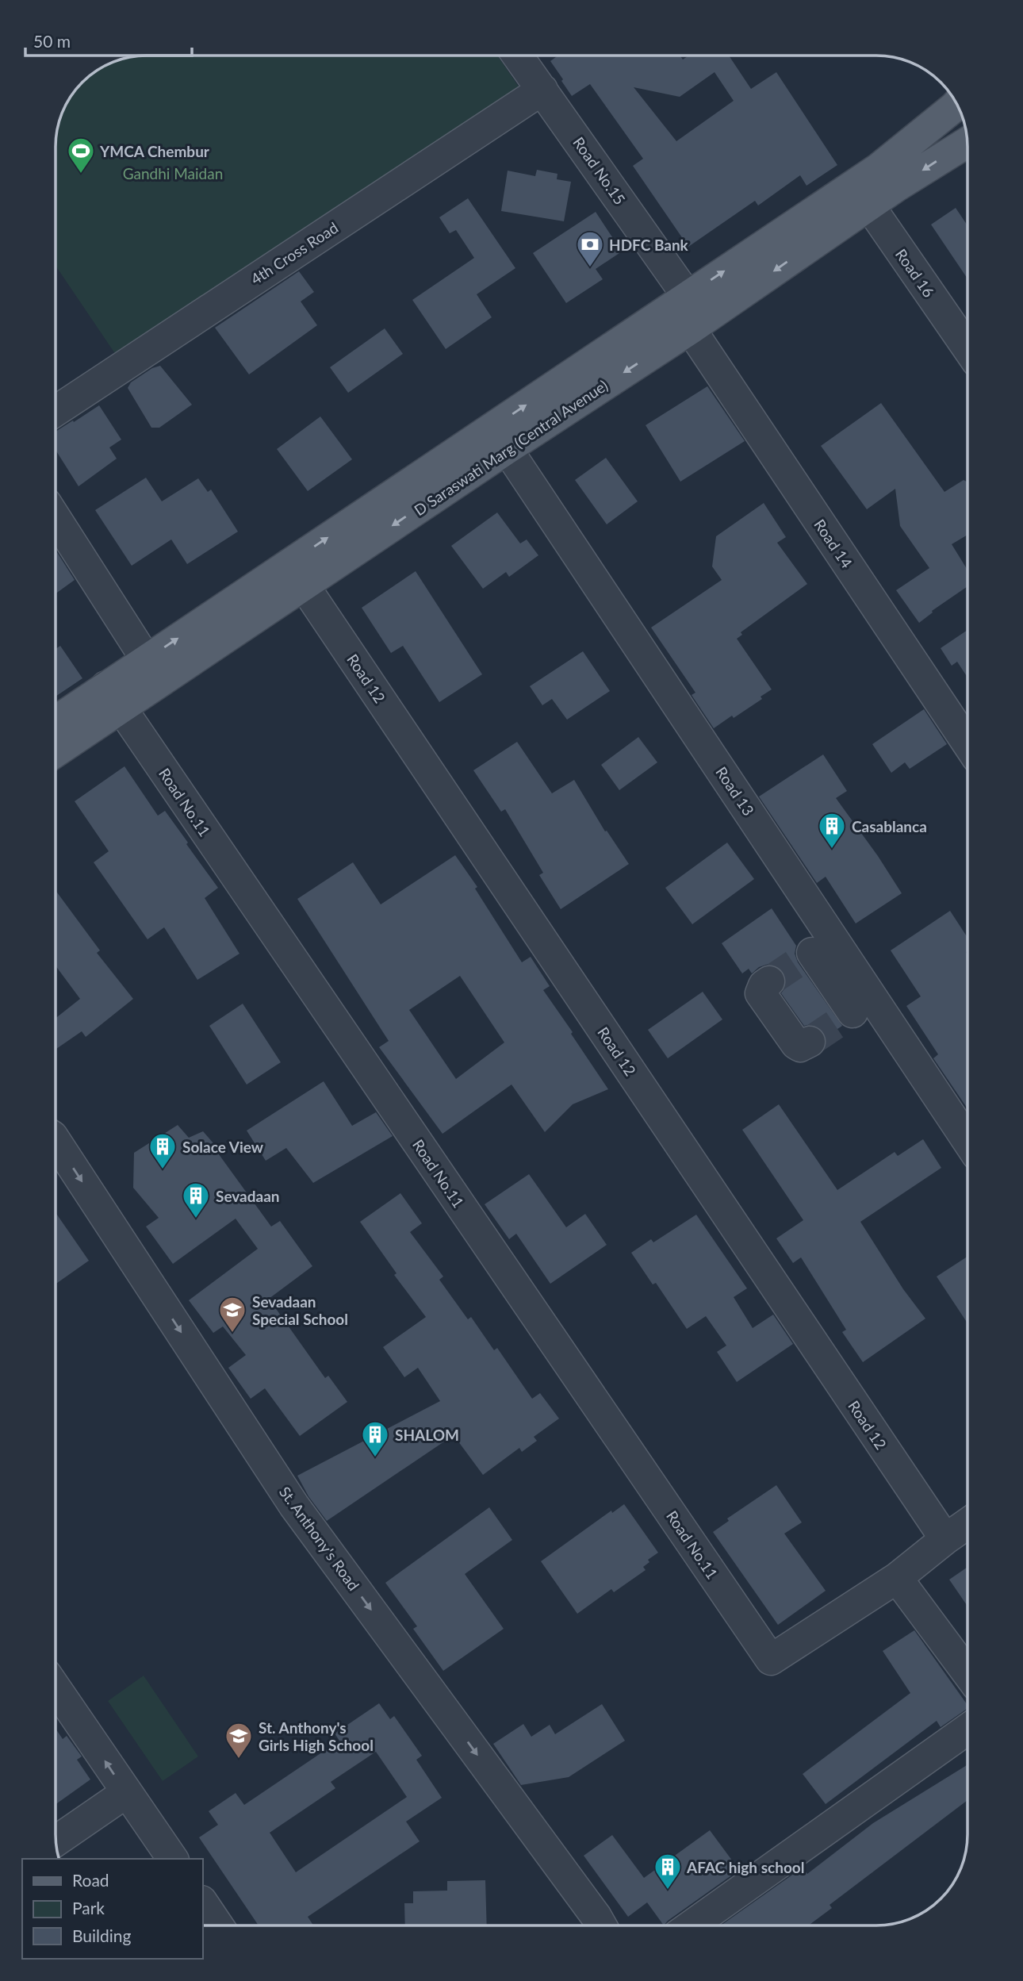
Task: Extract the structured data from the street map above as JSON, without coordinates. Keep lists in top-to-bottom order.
{
  "streets": {
    "main road": ["D Saraswati Marg (Central Avenue)"],
    "street": [
      "Road No.15",
      "4th Cross Road",
      "Road 16",
      "Road 14",
      "Road 12",
      "Road 13",
      "Road No.11",
      "St. Anthony's Road"
    ]
  },
  "crossings": [
    ["Road No.15", "4th Cross Road"],
    ["Road No.15", "D Saraswati Marg (Central Avenue)"],
    ["Road No.15", "Road 14"],
    ["Road 16", "D Saraswati Marg (Central Avenue)"],
    ["D Saraswati Marg (Central Avenue)", "Road 14"],
    ["D Saraswati Marg (Central Avenue)", "Road 12"],
    ["D Saraswati Marg (Central Avenue)", "Road 13"],
    ["D Saraswati Marg (Central Avenue)", "Road No.11"]
  ],
  "one_way": ["St. Anthony's Road"],
  "parks": ["Gandhi Maidan"],
  "places": {
    "sports": ["YMCA Chembur"],
    "bank": ["HDFC Bank"],
    "building": [
      "Casablanca",
      "Solace View",
      "Sevadaan",
      "SHALOM",
      "AFAC high school"
    ],
    "school or university": ["Sevadaan Special School", "St. Anthony's Girls High School"]
  },
  "legend": ["Road", "Park", "Building"],
  "scale_bar": "50 m"
}
